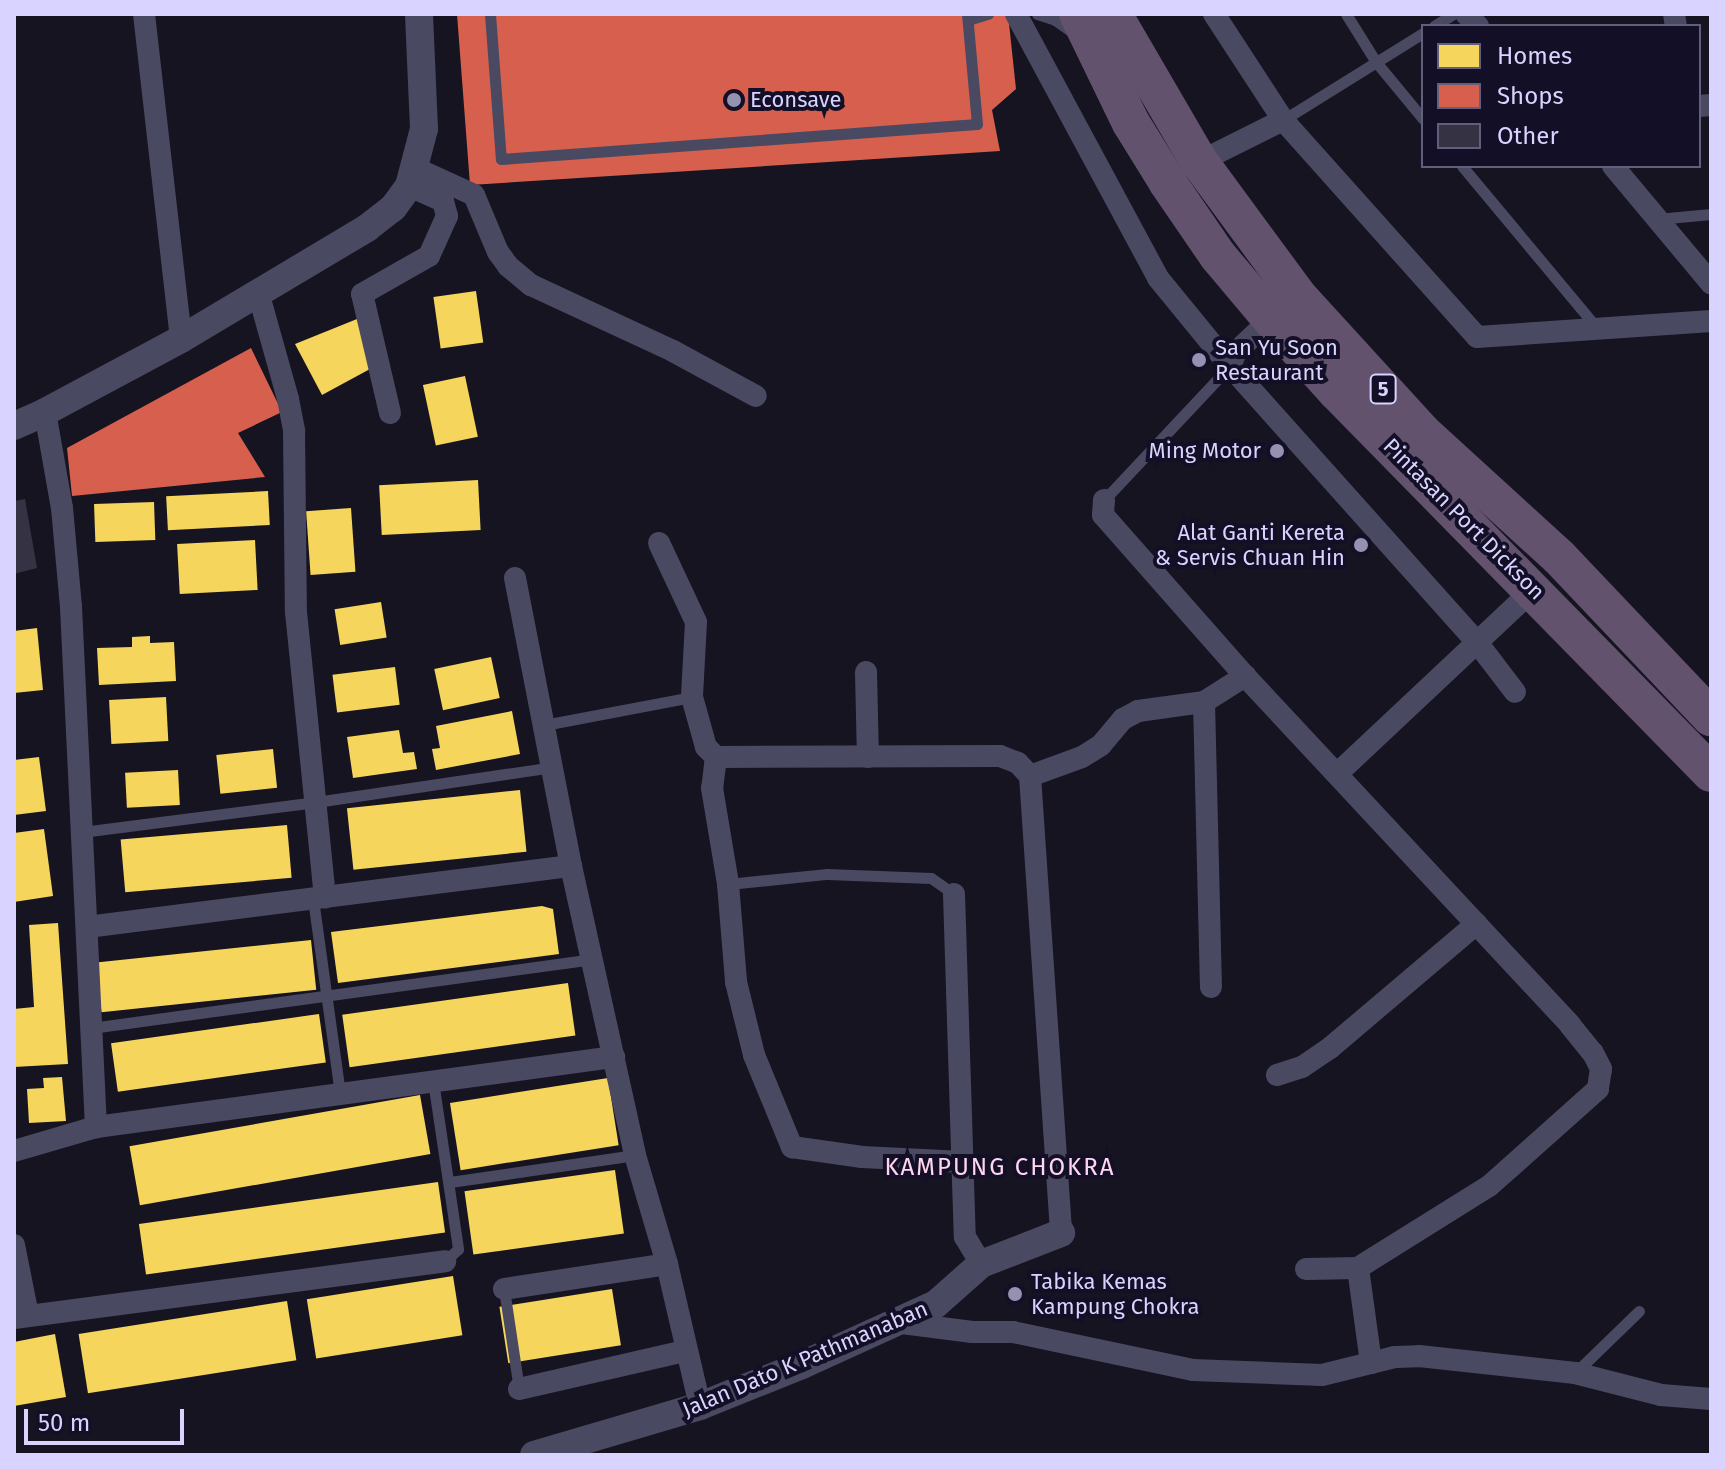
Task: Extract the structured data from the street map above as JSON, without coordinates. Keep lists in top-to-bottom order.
{
  "streets": {
    "highway": ["5", "Pintasan Port Dickson"],
    "street": ["Jalan Dato K Pathmanaban"]
  },
  "districts": ["KAMPUNG CHOKRA"],
  "places": [
    "Econsave",
    "San Yu Soon Restaurant",
    "Ming Motor",
    "Alat Ganti Kereta & Servis Chuan Hin",
    "Tabika Kemas Kampung Chokra"
  ],
  "legend": ["Homes", "Shops", "Other"],
  "scale_bar": "50 m"
}
